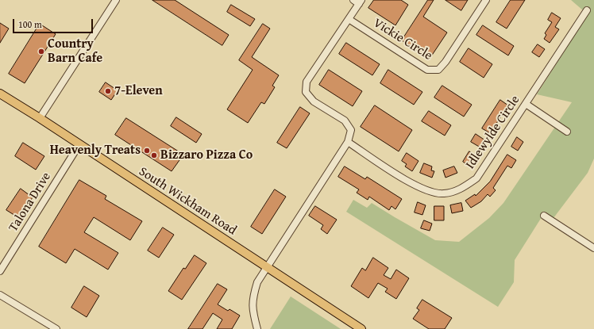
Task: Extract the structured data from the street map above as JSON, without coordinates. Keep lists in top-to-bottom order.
{
  "streets": {
    "main road": ["South Wickham Road"],
    "street": ["Vickie Circle", "Idlewylde Circle", "Talona Drive"]
  },
  "crossings": [
    ["South Wickham Road", "Talona Drive"]
  ],
  "places": [
    "Country Barn Cafe",
    "7-Eleven",
    "Heavenly Treats",
    "Bizzaro Pizza Co"
  ],
  "scale_bar": "100 m"
}
